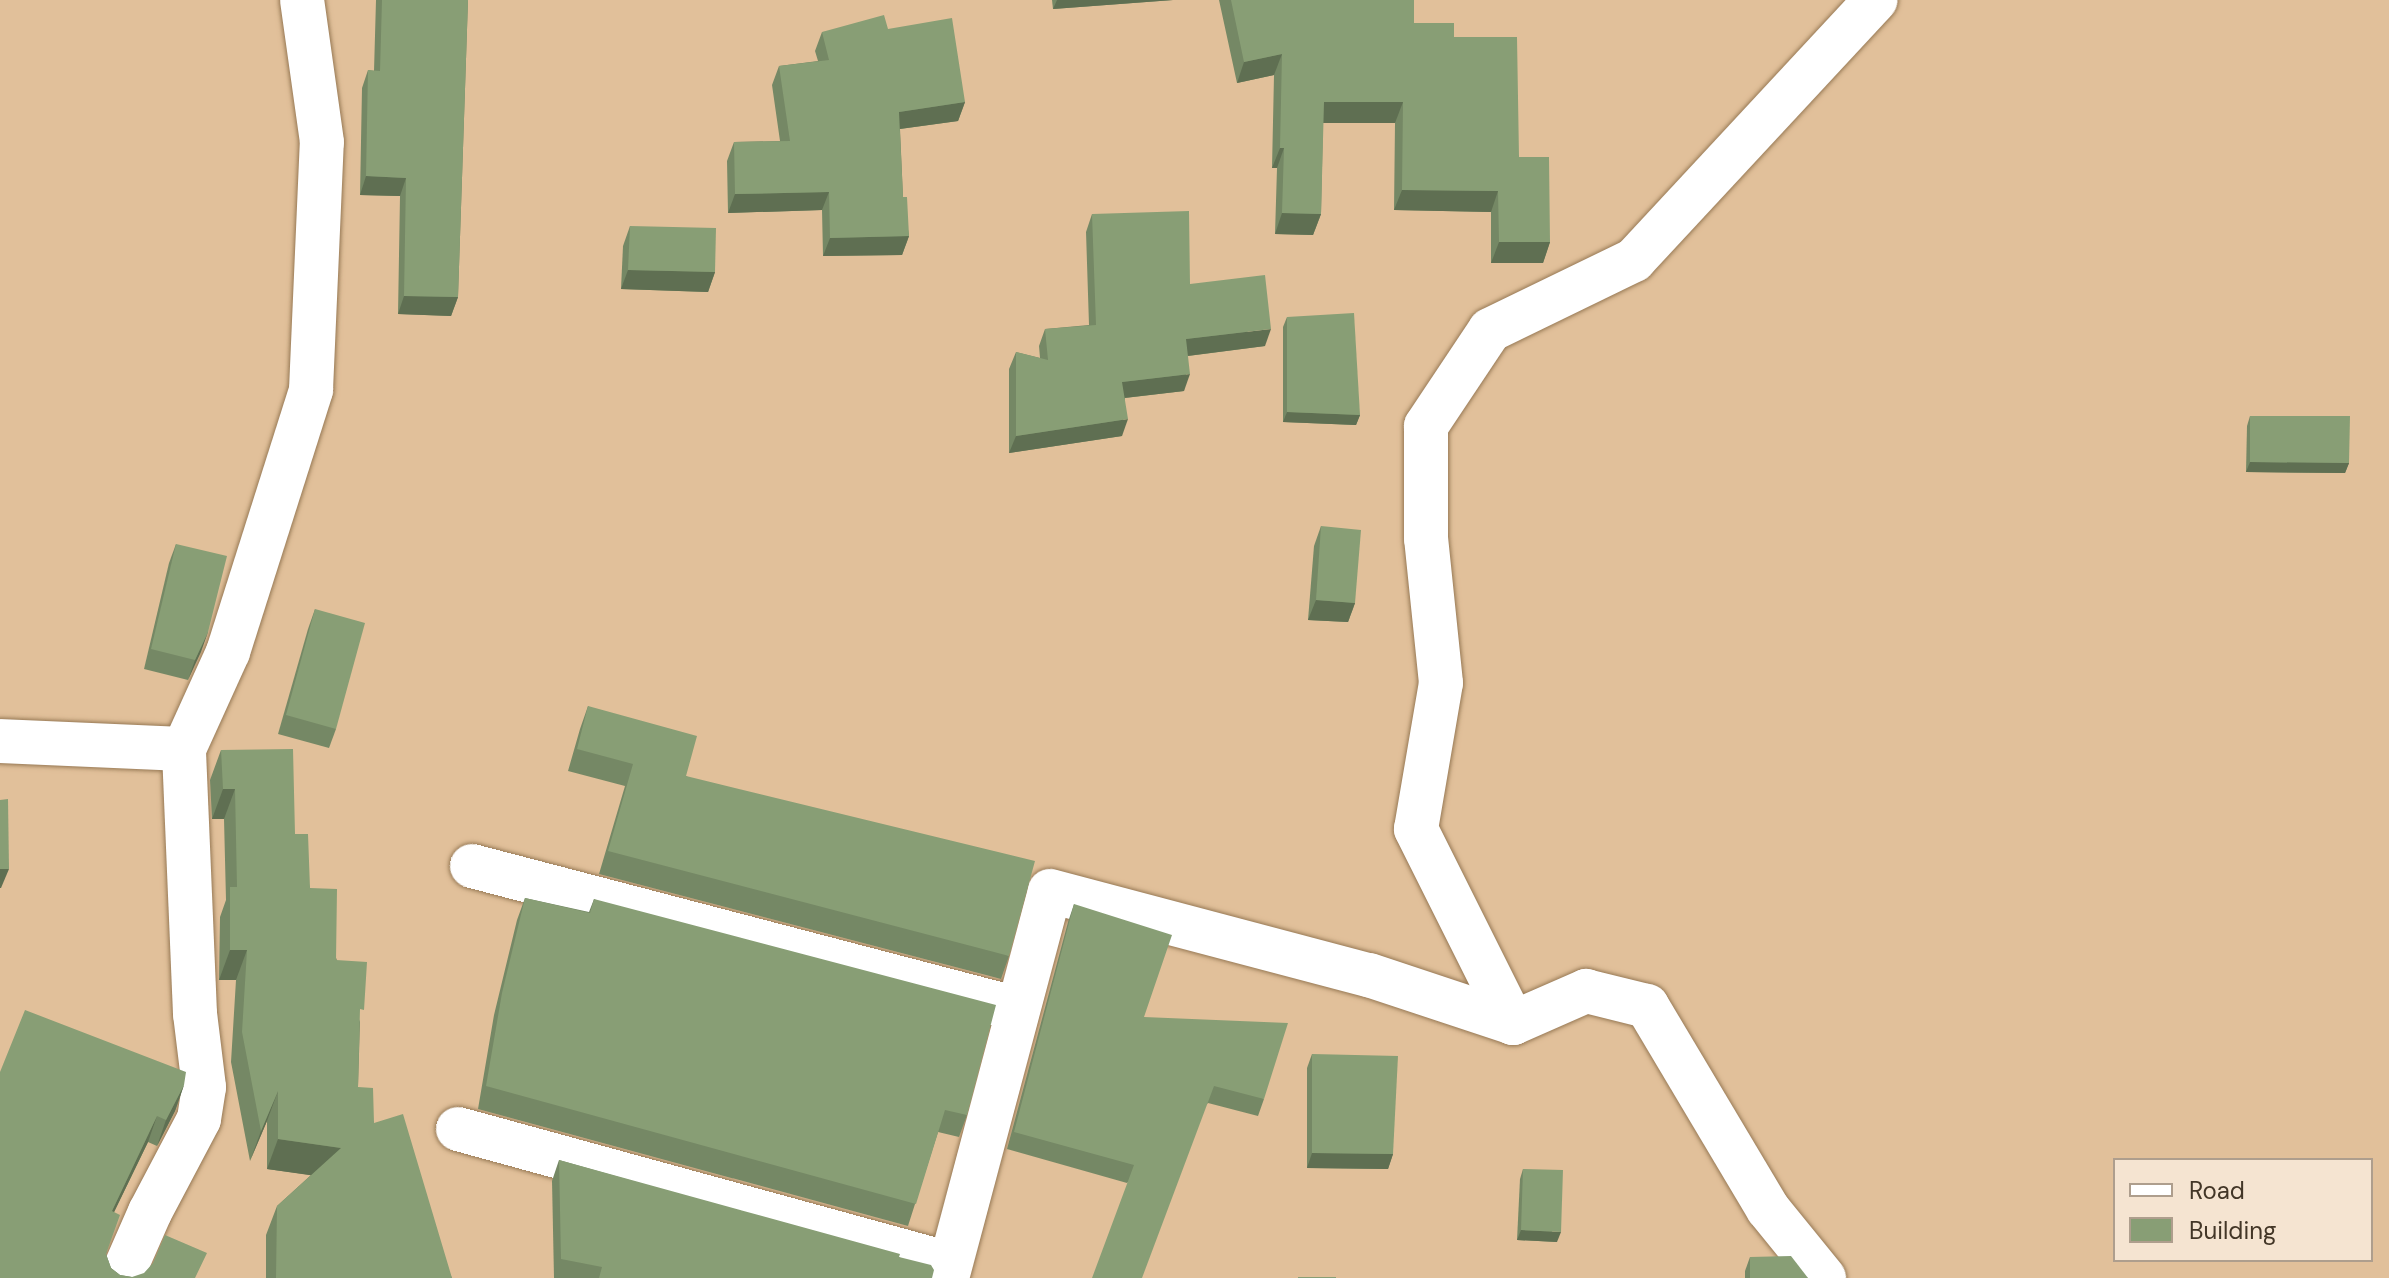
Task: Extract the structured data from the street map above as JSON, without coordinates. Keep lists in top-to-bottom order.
{
  "legend": ["Road", "Building"]
}
